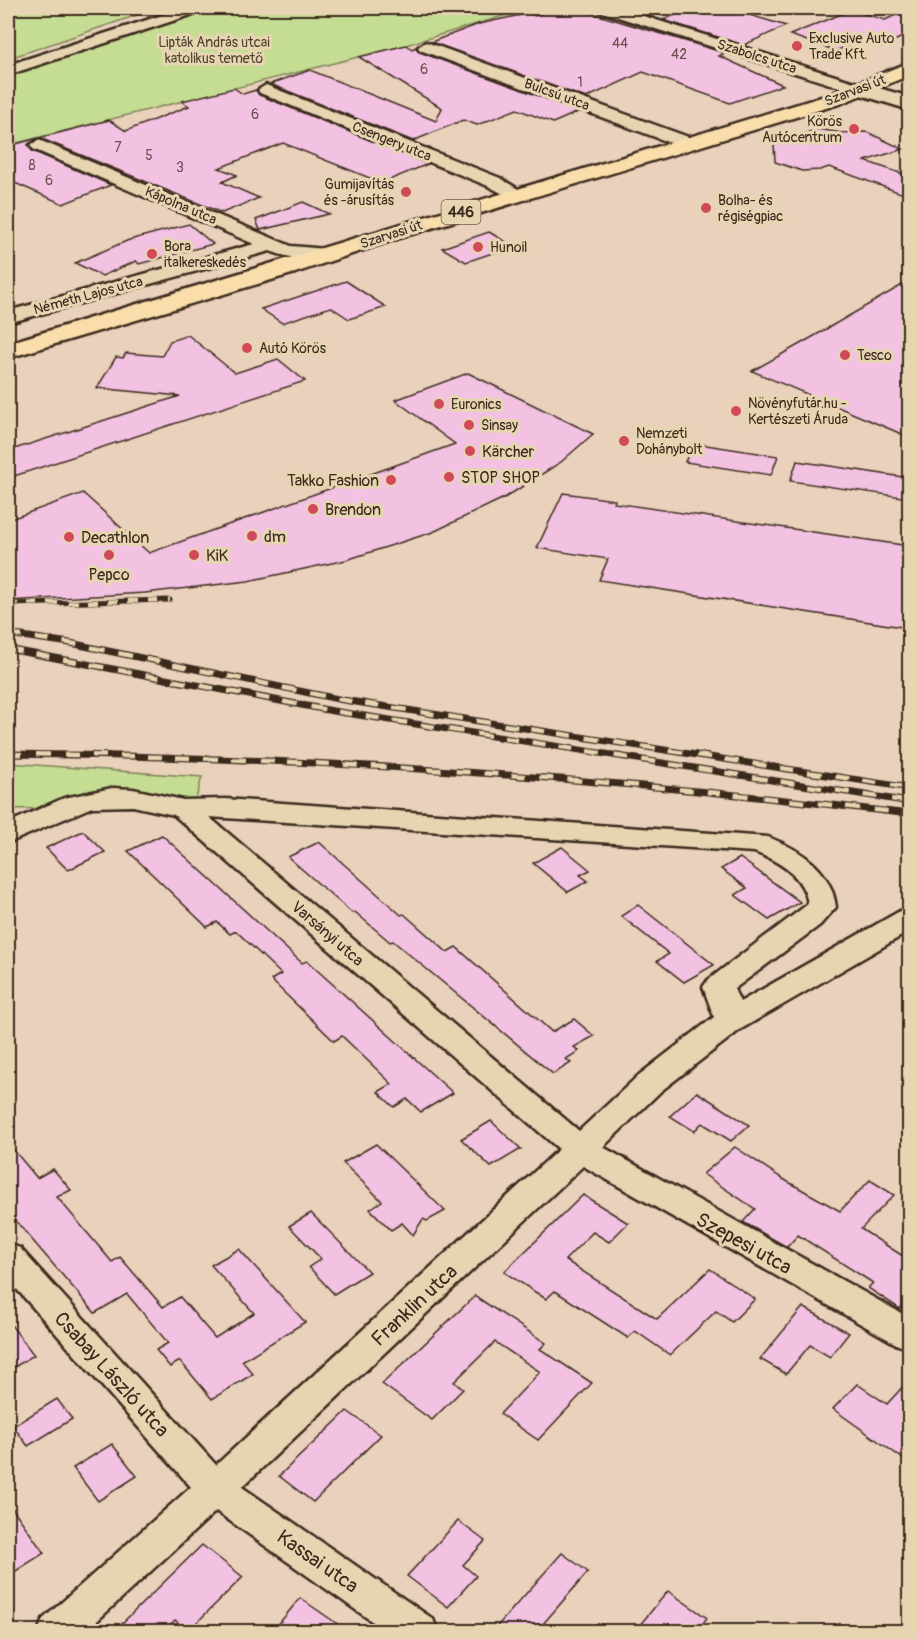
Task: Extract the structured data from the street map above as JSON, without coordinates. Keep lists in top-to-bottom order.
{
  "streets": {
    "main road": ["Szarvasi út", "446"],
    "street": [
      "Szabolcs utca",
      "Bulcsú utca",
      "Csengery utca",
      "Kápolna utca",
      "Németh Lajos utca",
      "Varsányi utca",
      "Szepesi utca",
      "Franklin utca",
      "Csabay László utca",
      "Kassai utca"
    ]
  },
  "crossings": [
    ["Szabolcs utca", "Szarvasi út"],
    ["Szarvasi út", "Bulcsú utca"],
    ["Szarvasi út", "Csengery utca"],
    ["Szarvasi út", "Kápolna utca"],
    ["Kápolna utca", "Németh Lajos utca"],
    ["Varsányi utca", "Szepesi utca"],
    ["Varsányi utca", "Franklin utca"],
    ["Szepesi utca", "Franklin utca"],
    ["Franklin utca", "Csabay László utca"],
    ["Franklin utca", "Kassai utca"],
    ["Csabay László utca", "Kassai utca"]
  ],
  "parks": ["Lipták András utcai katolikus temető"],
  "places": [
    "Exclusive Auto Trade Kft.",
    "Körös Autócentrum",
    "Gumijavítás és -árusítás",
    "Bolha- és régiségpiac",
    "Hunoil",
    "Bora italkereskedés",
    "Autó Körös",
    "Tesco",
    "Euronics",
    "Növényfutár.hu - Kertészeti Áruda",
    "Sinsay",
    "Nemzeti Dohánybolt",
    "Kärcher",
    "STOP SHOP",
    "Takko Fashion",
    "Brendon",
    "dm",
    "Decathlon",
    "Pepco",
    "KiK"
  ],
  "house_numbers": [
    "44",
    "42",
    "6",
    "1",
    "6",
    "7",
    "5",
    "8",
    "3",
    "6"
  ]
}
